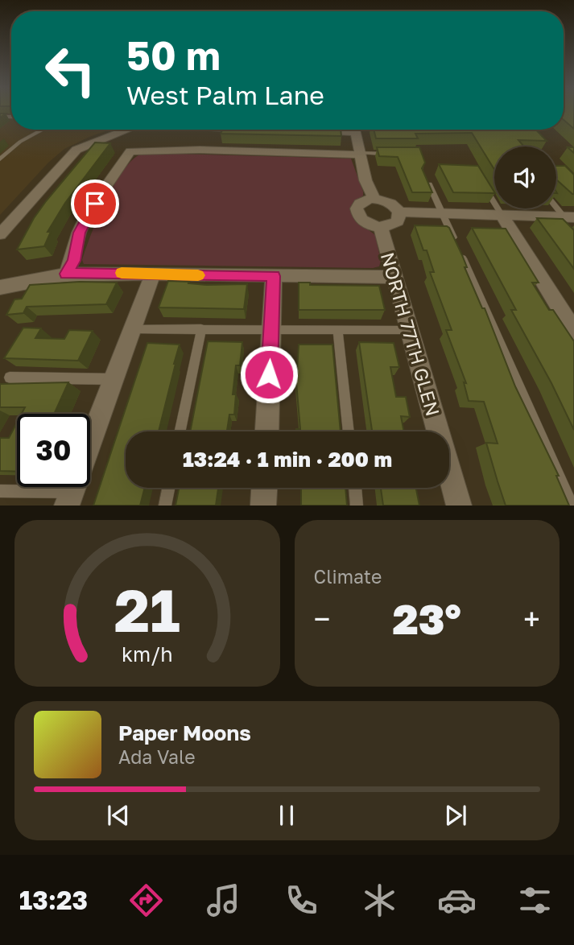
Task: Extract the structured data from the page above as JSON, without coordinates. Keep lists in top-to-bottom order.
{
  "streets": {
    "street": ["NORTH 77TH GLEN"]
  },
  "page": {
    "turn": ["50 m", "West Palm Lane"],
    "limit": "30",
    "trip": "13:24 · 1 min · 200 m",
    "tile": "Climate",
    "heat": ["−", "23°", "+"],
    "song": ["Paper Moons", "Ada Vale"],
    "tabs": "13:23",
    "gauge": ["21", "km/h"]
  }
}
